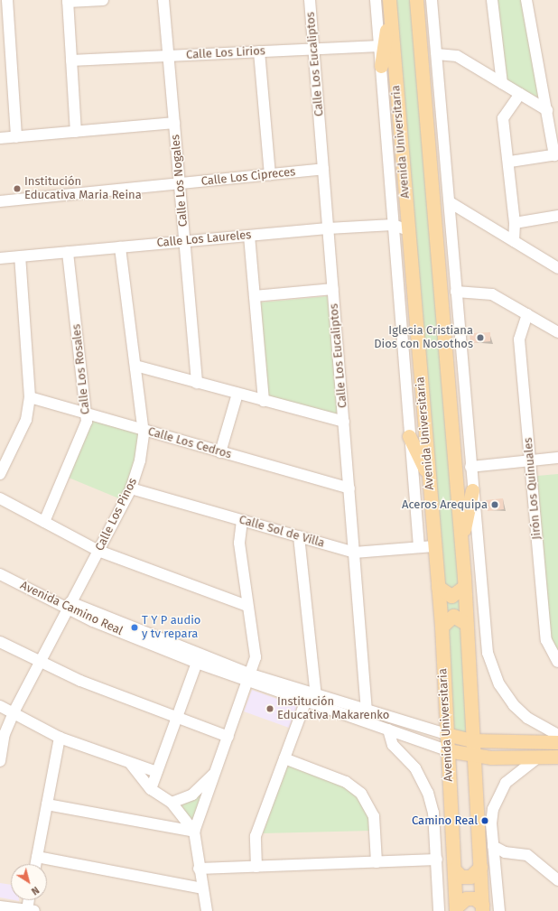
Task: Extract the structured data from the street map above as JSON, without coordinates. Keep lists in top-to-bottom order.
{
  "streets": {
    "main road": ["Avenida Universitaria", "Avenida Camino Real"],
    "street": [
      "Calle Los Lirios",
      "Calle Los Eucaliptos",
      "Calle Los Cipreces",
      "Calle Los Nogales",
      "Calle Los Laureles",
      "Calle Los Rosales",
      "Calle Los Cedros",
      "Jirón Los Quinuales",
      "Calle Los Pinos",
      "Calle Sol de Villa"
    ]
  },
  "crossings": [
    ["Calle Los Lirios", "Calle Los Eucaliptos"],
    ["Calle Los Lirios", "Avenida Universitaria"],
    ["Calle Los Lirios", "Calle Los Nogales"],
    ["Calle Los Eucaliptos", "Calle Los Cipreces"],
    ["Calle Los Eucaliptos", "Calle Los Laureles"],
    ["Calle Los Eucaliptos", "Calle Los Cedros"],
    ["Calle Los Eucaliptos", "Calle Sol de Villa"],
    ["Calle Los Eucaliptos", "Avenida Camino Real"],
    ["Avenida Universitaria", "Calle Los Laureles"],
    ["Avenida Universitaria", "Calle Sol de Villa"],
    ["Avenida Universitaria", "Avenida Camino Real"],
    ["Calle Los Cipreces", "Calle Los Nogales"],
    ["Calle Los Nogales", "Calle Los Laureles"],
    ["Calle Los Laureles", "Calle Los Rosales"],
    ["Calle Los Laureles", "Calle Los Pinos"],
    ["Calle Los Rosales", "Calle Los Cedros"],
    ["Calle Los Cedros", "Calle Los Pinos"],
    ["Calle Los Pinos", "Calle Sol de Villa"],
    ["Calle Los Pinos", "Avenida Camino Real"]
  ],
  "places": [
    "Institución Educativa Maria Reina",
    "Iglesia Cristiana Dios con Nosothos",
    "Aceros Arequipa",
    "T Y P audio y tv repara",
    "Institución Educativa Makarenko",
    "Camino Real"
  ],
  "north": "bottom right"
}
